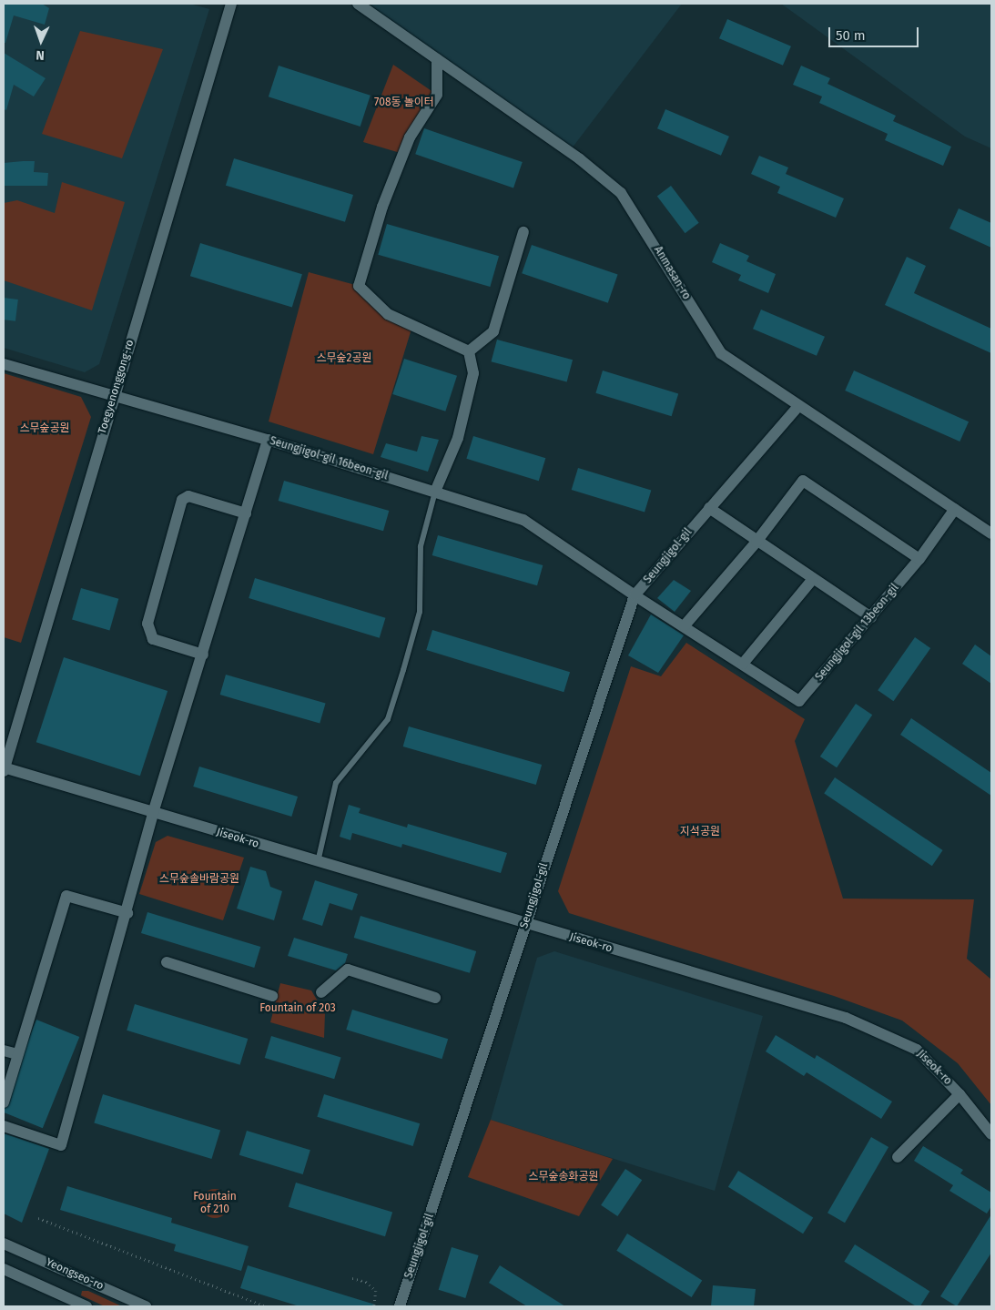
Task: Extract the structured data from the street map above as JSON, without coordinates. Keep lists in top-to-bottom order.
{
  "streets": {
    "street": [
      "Anmasan-ro",
      "Toegyenonggong-ro",
      "Seungjigol-gil 16beon-gil",
      "Seungjigol-gil",
      "Seungjigol-gil 13beon-gil",
      "Jiseok-ro",
      "Yeongseo-ro"
    ]
  },
  "crossings": [
    ["Anmasan-ro", "Seungjigol-gil"],
    ["Anmasan-ro", "Seungjigol-gil 13beon-gil"],
    ["Toegyenonggong-ro", "Seungjigol-gil 16beon-gil"],
    ["Toegyenonggong-ro", "Jiseok-ro"],
    ["Seungjigol-gil 16beon-gil", "Seungjigol-gil"],
    ["Seungjigol-gil 16beon-gil", "Seungjigol-gil 13beon-gil"],
    ["Seungjigol-gil", "Seungjigol-gil 13beon-gil"],
    ["Seungjigol-gil", "Jiseok-ro"]
  ],
  "parks": [
    "708동 놀이터",
    "스무숲2공원",
    "스무숲공원",
    "지석공원",
    "스무숲솔바람공원",
    "Fountain of 203",
    "스무숲송화공원",
    "Fountain of 210"
  ],
  "scale_bar": "50 m",
  "north": "bottom"
}
